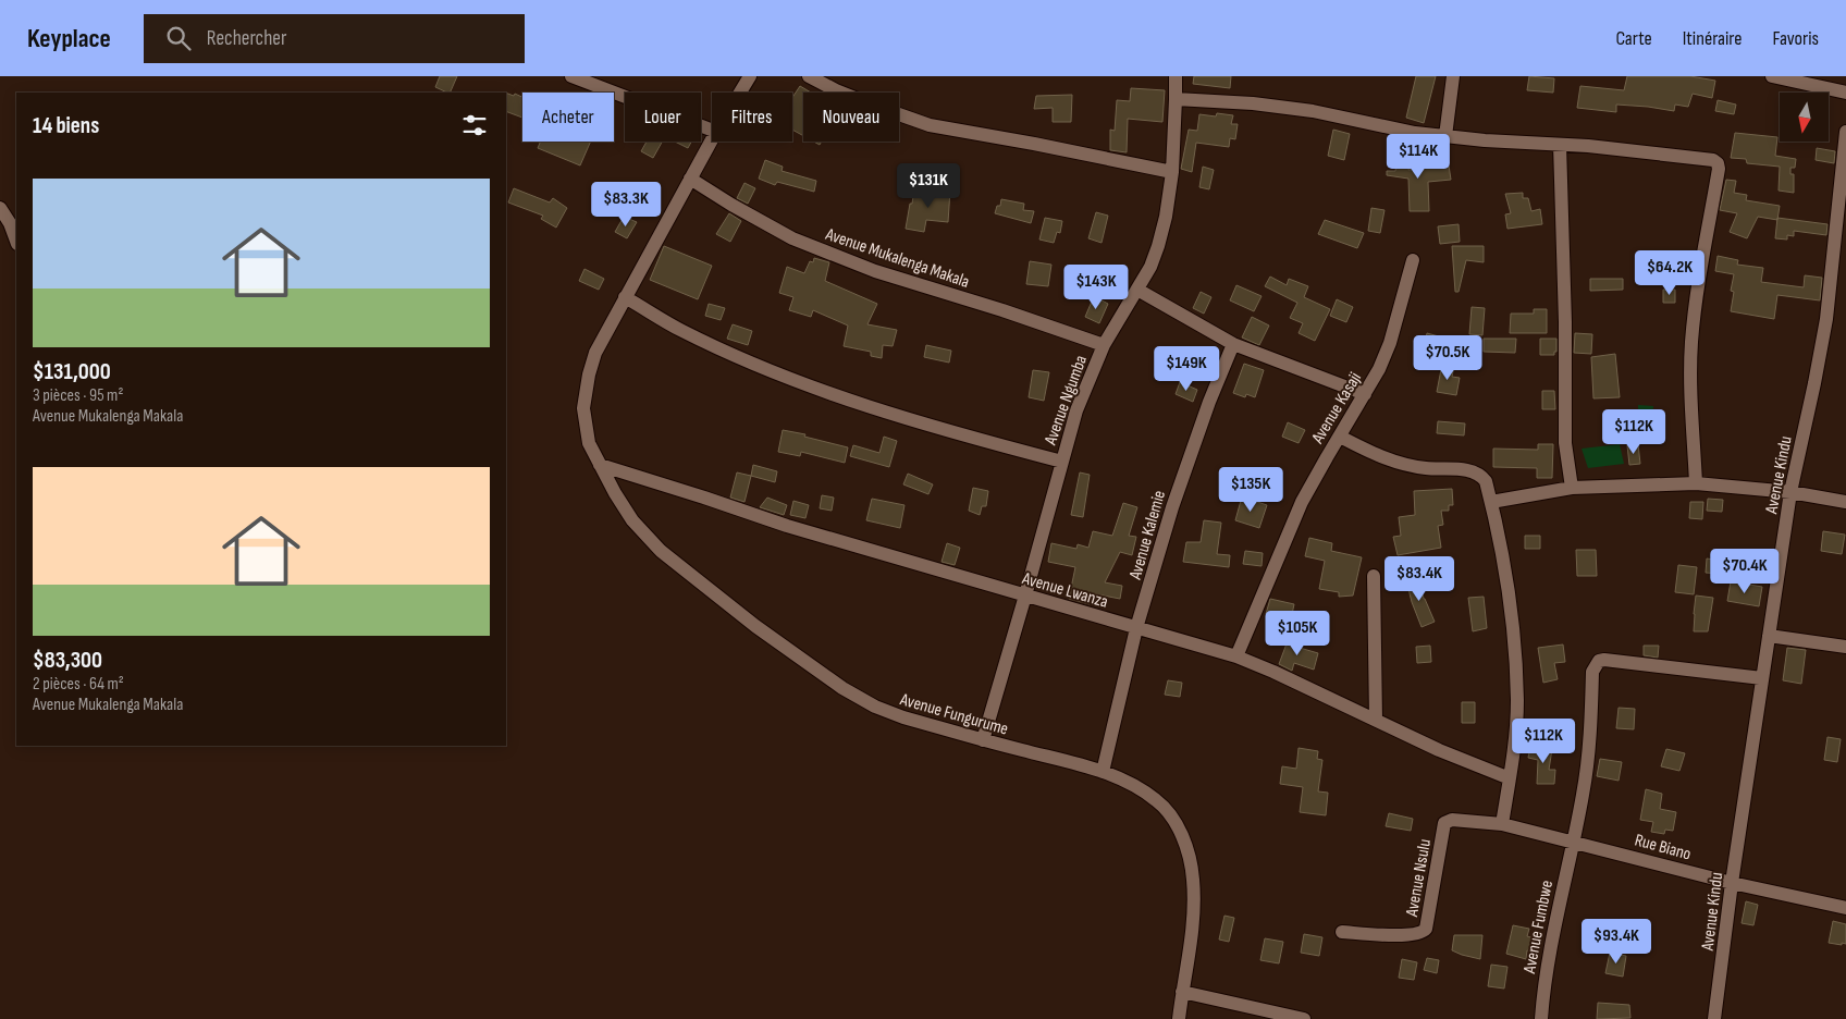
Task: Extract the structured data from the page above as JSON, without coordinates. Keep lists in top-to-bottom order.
{
  "streets": {
    "street": [
      "Avenue Mukalenga Makala",
      "Avenue Ngumba",
      "Avenue Kasaji",
      "Avenue Kindu",
      "Avenue Kalemie",
      "Avenue Lwanza",
      "Avenue Fungurume",
      "Rue Biano",
      "Avenue Nsulu",
      "Avenue Fumbwe"
    ]
  },
  "crossings": [
    ["Avenue Mukalenga Makala", "Avenue Ngumba"],
    ["Avenue Mukalenga Makala", "Avenue Fungurume"],
    ["Avenue Ngumba", "Avenue Lwanza"],
    ["Avenue Ngumba", "Avenue Fungurume"],
    ["Avenue Kasaji", "Avenue Lwanza"],
    ["Avenue Kindu", "Rue Biano"],
    ["Avenue Kindu", "Avenue Fumbwe"],
    ["Avenue Kalemie", "Avenue Lwanza"],
    ["Avenue Kalemie", "Avenue Fungurume"],
    ["Avenue Lwanza", "Avenue Fungurume"],
    ["Rue Biano", "Avenue Nsulu"],
    ["Rue Biano", "Avenue Fumbwe"]
  ],
  "north": "bottom",
  "page": {
    "header": "Keyplace",
    "search": "Rechercher",
    "nav": ["Carte", "Itinéraire", "Favoris"],
    "chip": [
      "Acheter",
      "Louer",
      "Filtres",
      "Nouveau"
    ],
    "heading": "14 biens",
    "price": [
      "$114K",
      "$131K",
      "$83.3K",
      "$64.2K",
      "$143K",
      "$70.5K",
      "$149K",
      "$112K",
      "$135K",
      "$70.4K",
      "$83.4K",
      "$105K",
      "$112K",
      "$93.4K"
    ],
    "list": [
      {
        "name": "$131,000",
        "note": "3 pièces · 95 m² · Avenue Mukalenga Makala"
      },
      {
        "name": "$83,300",
        "note": "2 pièces · 64 m² · Avenue Mukalenga Makala"
      }
    ]
  }
}
